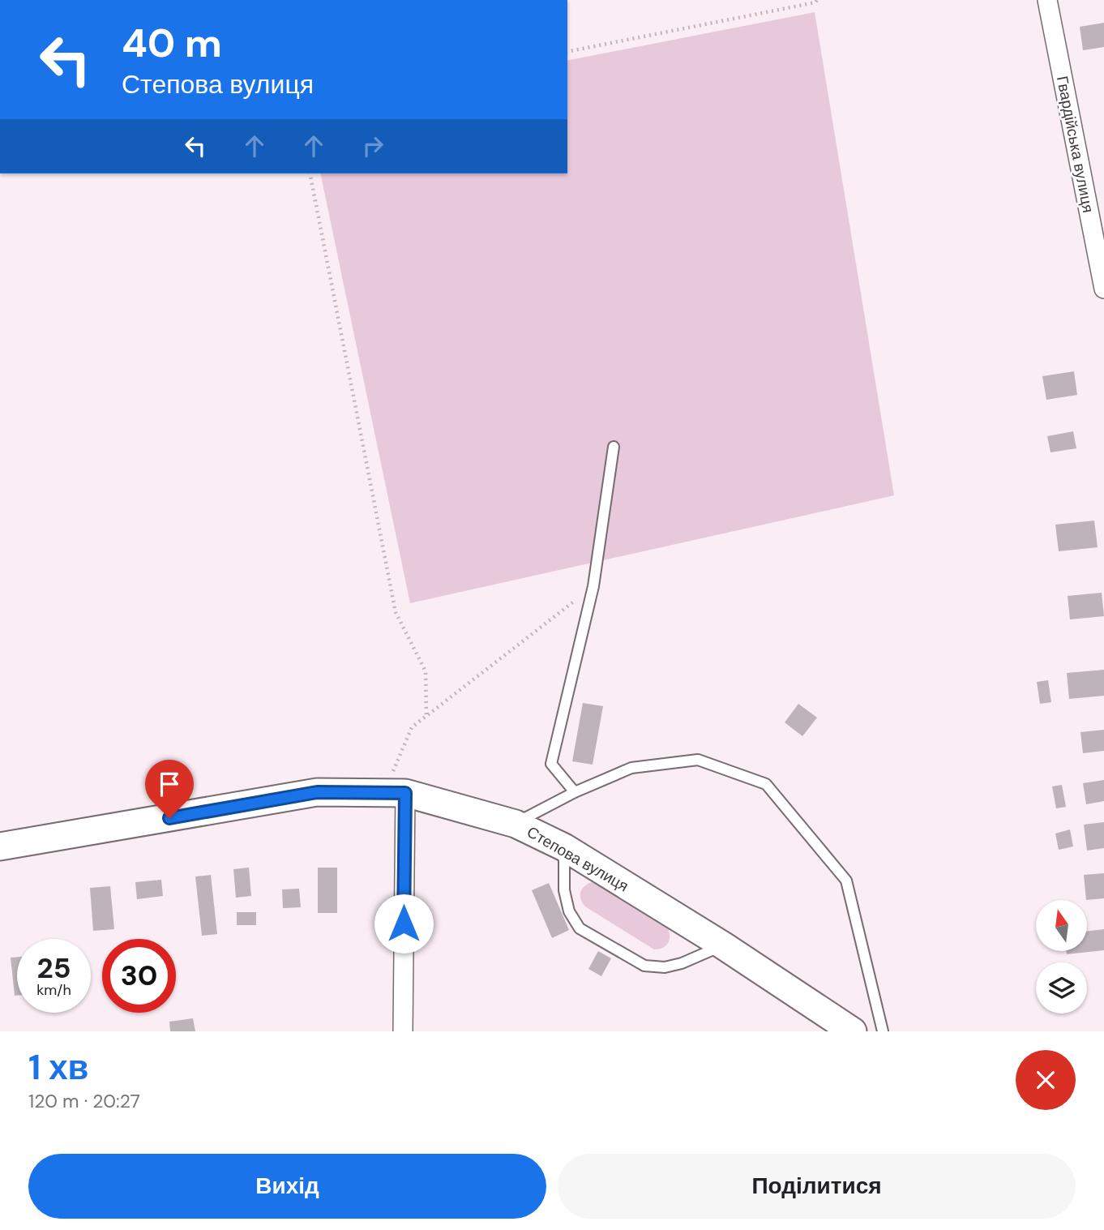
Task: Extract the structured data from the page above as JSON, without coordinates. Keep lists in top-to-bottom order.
{
  "streets": {
    "street": ["Гвардійська вулиця", "Степова вулиця"]
  },
  "north": "top",
  "page": {
    "turn": ["40 m", "Степова вулиця"],
    "speed": "25 km/h",
    "limit": "30",
    "heading": ["1 хв", "120 m · 20:27"],
    "buttons": ["Вихід", "Поділитися"]
  }
}
